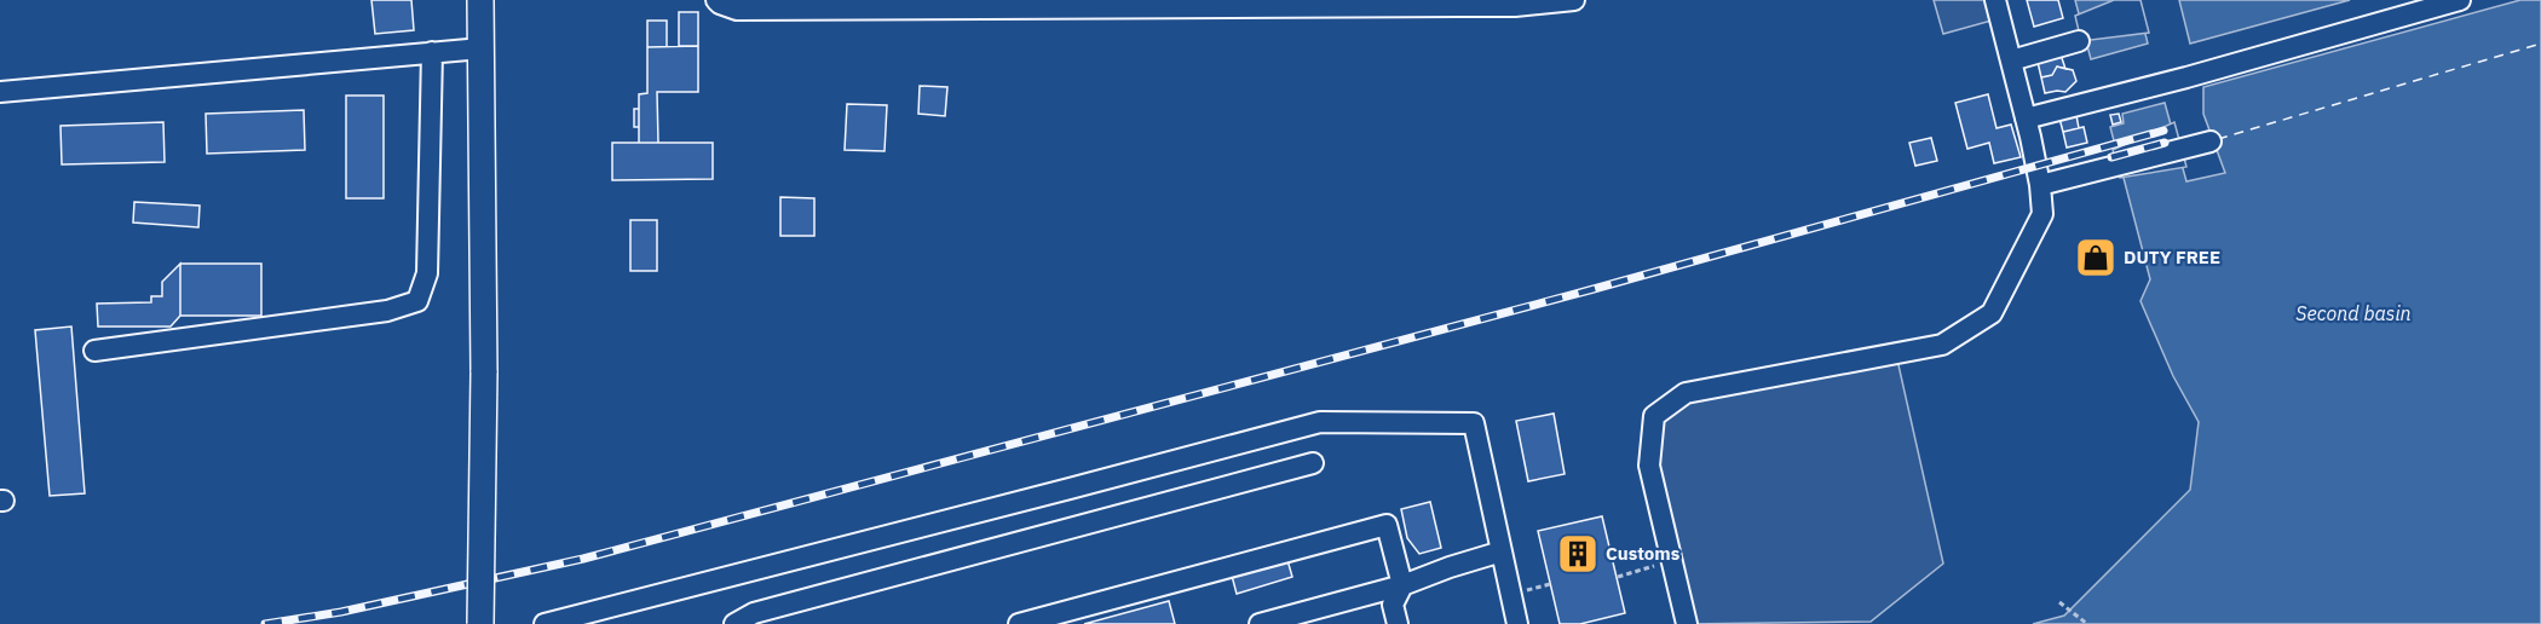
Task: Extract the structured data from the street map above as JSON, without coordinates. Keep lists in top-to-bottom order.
{
  "water": ["Second basin"],
  "places": {
    "shop": ["DUTY FREE"],
    "building": ["Customs"]
  }
}
